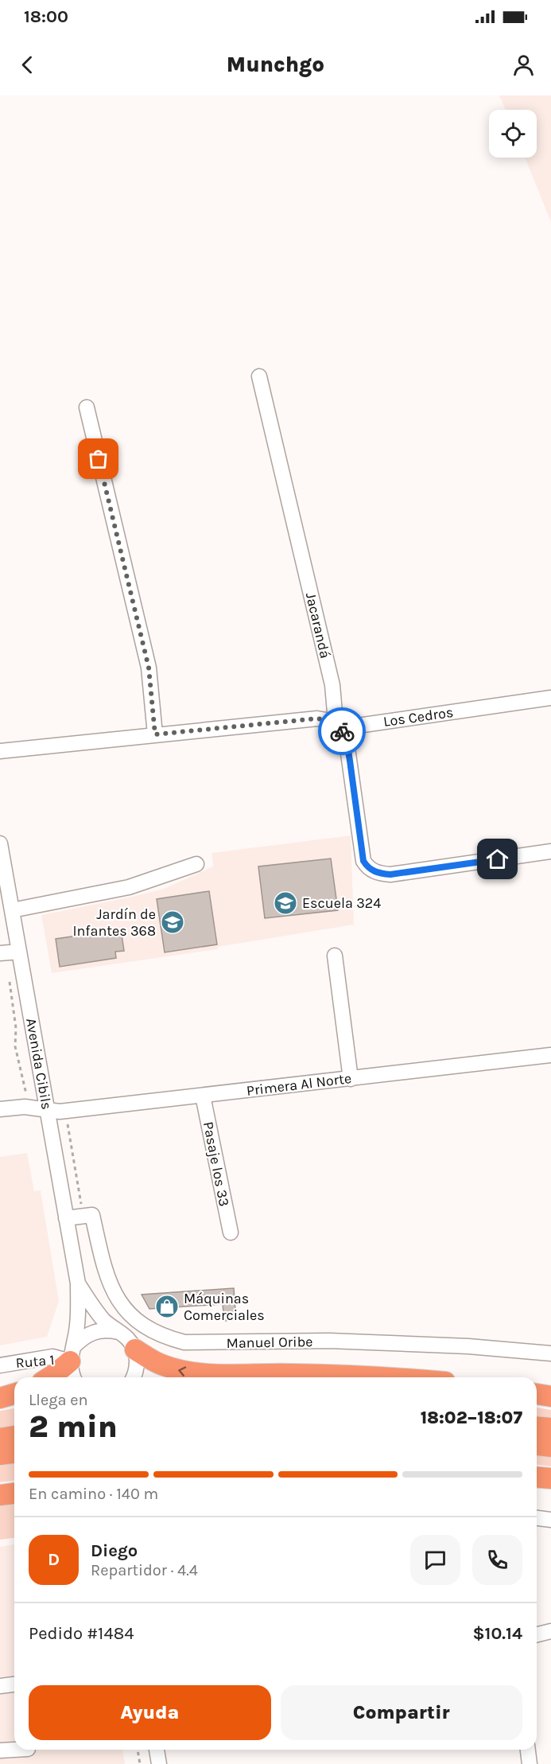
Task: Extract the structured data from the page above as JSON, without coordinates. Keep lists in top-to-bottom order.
{
  "streets": {
    "street": [
      "Jacarandá",
      "Los Cedros",
      "Avenida Cibils",
      "Primera Al Norte",
      "Pasaje los 33",
      "Manuel Oribe",
      "Ruta 1"
    ]
  },
  "crossings": [
    ["Jacarandá", "Los Cedros"],
    ["Avenida Cibils", "Primera Al Norte"],
    ["Avenida Cibils", "Manuel Oribe"],
    ["Avenida Cibils", "Ruta 1"],
    ["Primera Al Norte", "Pasaje los 33"]
  ],
  "places": {
    "school or university": ["Escuela 324", "Jardín de Infantes 368"],
    "shop": ["Máquinas Comerciales"]
  },
  "page": {
    "status": "18:00",
    "header": "Munchgo",
    "heading": ["2 min", "Llega en", "18:02–18:07"],
    "panel": [
      "Diego",
      "Repartidor · 4.4",
      "Pedido #1484",
      "$10.14"
    ],
    "bar": "En camino · 140 m",
    "round": "D",
    "buttons": ["Ayuda", "Compartir"]
  }
}
